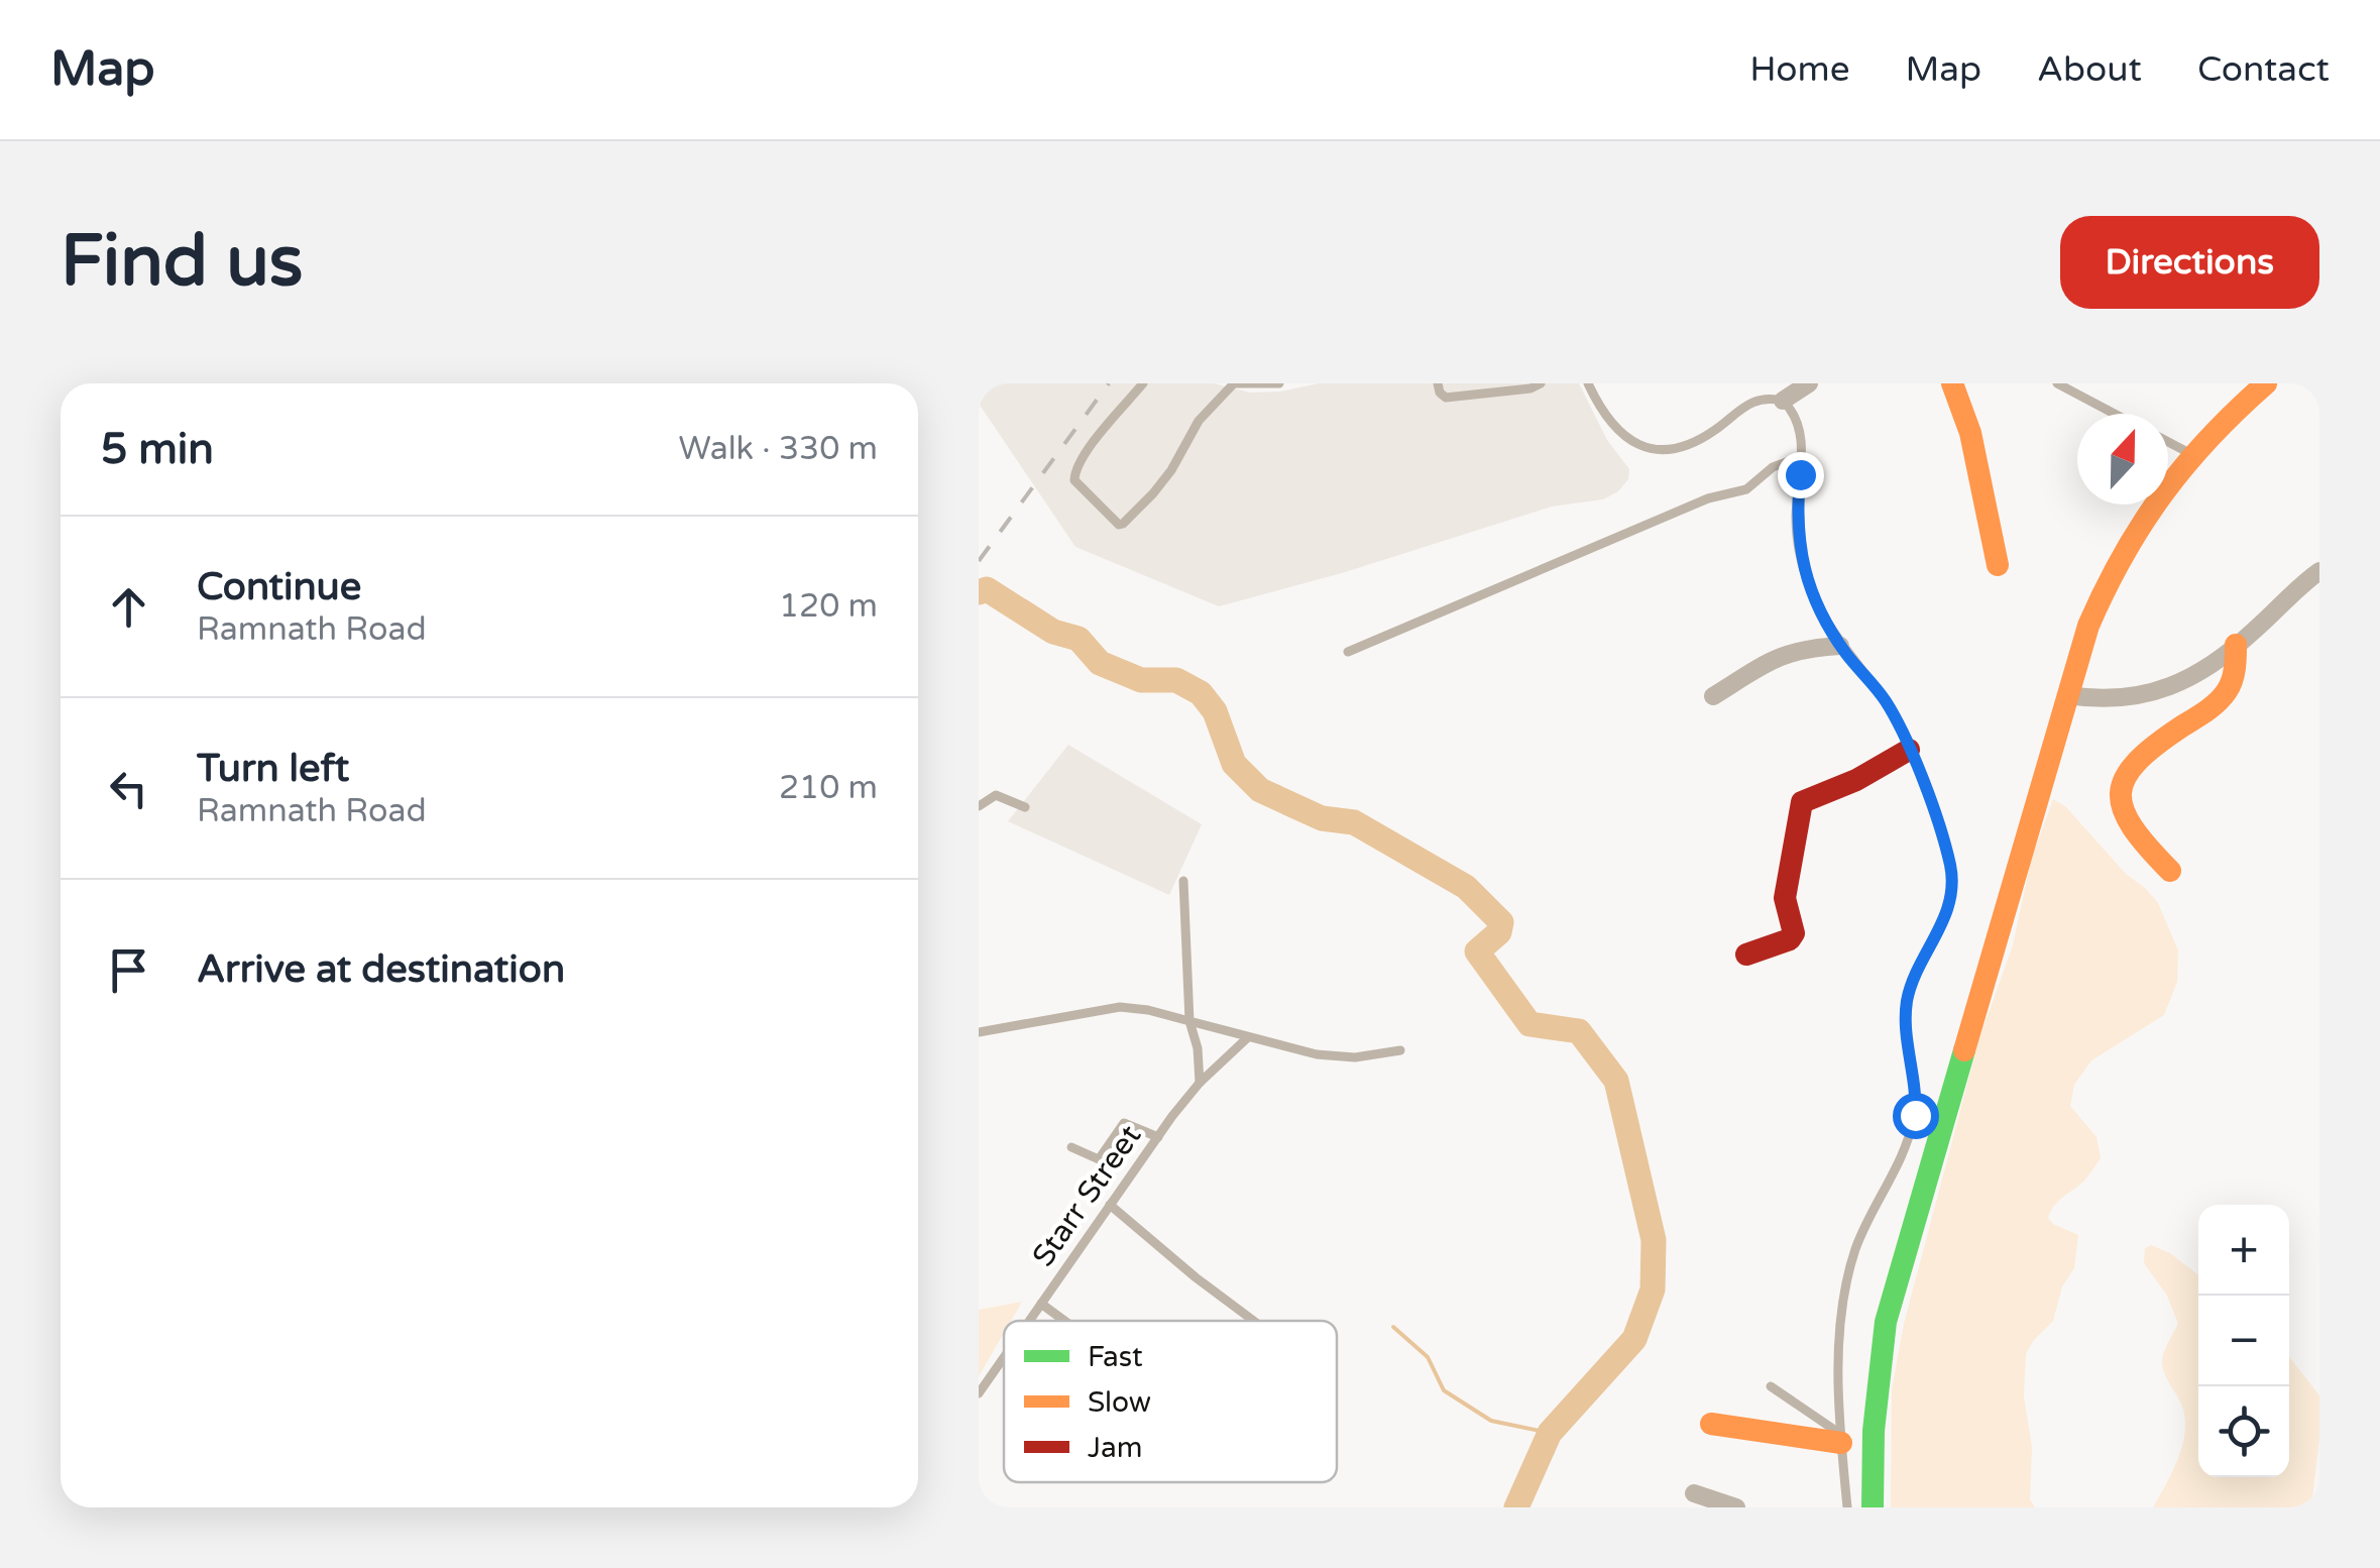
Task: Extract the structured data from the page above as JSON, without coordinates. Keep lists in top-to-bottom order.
{
  "streets": {
    "lane": ["Starr Street"]
  },
  "legend": ["Fast", "Slow", "Jam"],
  "north": "top",
  "page": {
    "header": "Map",
    "nav": [
      "Home",
      "Map",
      "About",
      "Contact"
    ],
    "buttons": "Directions",
    "title": "Find us",
    "heading": ["5 min", "Walk · 330 m"],
    "list": [
      ["Continue", "Ramnath Road", "120 m"],
      ["Turn left", "Ramnath Road", "210 m"],
      "Arrive at destination"
    ],
    "map_buttons": ["+", "−"]
  }
}
